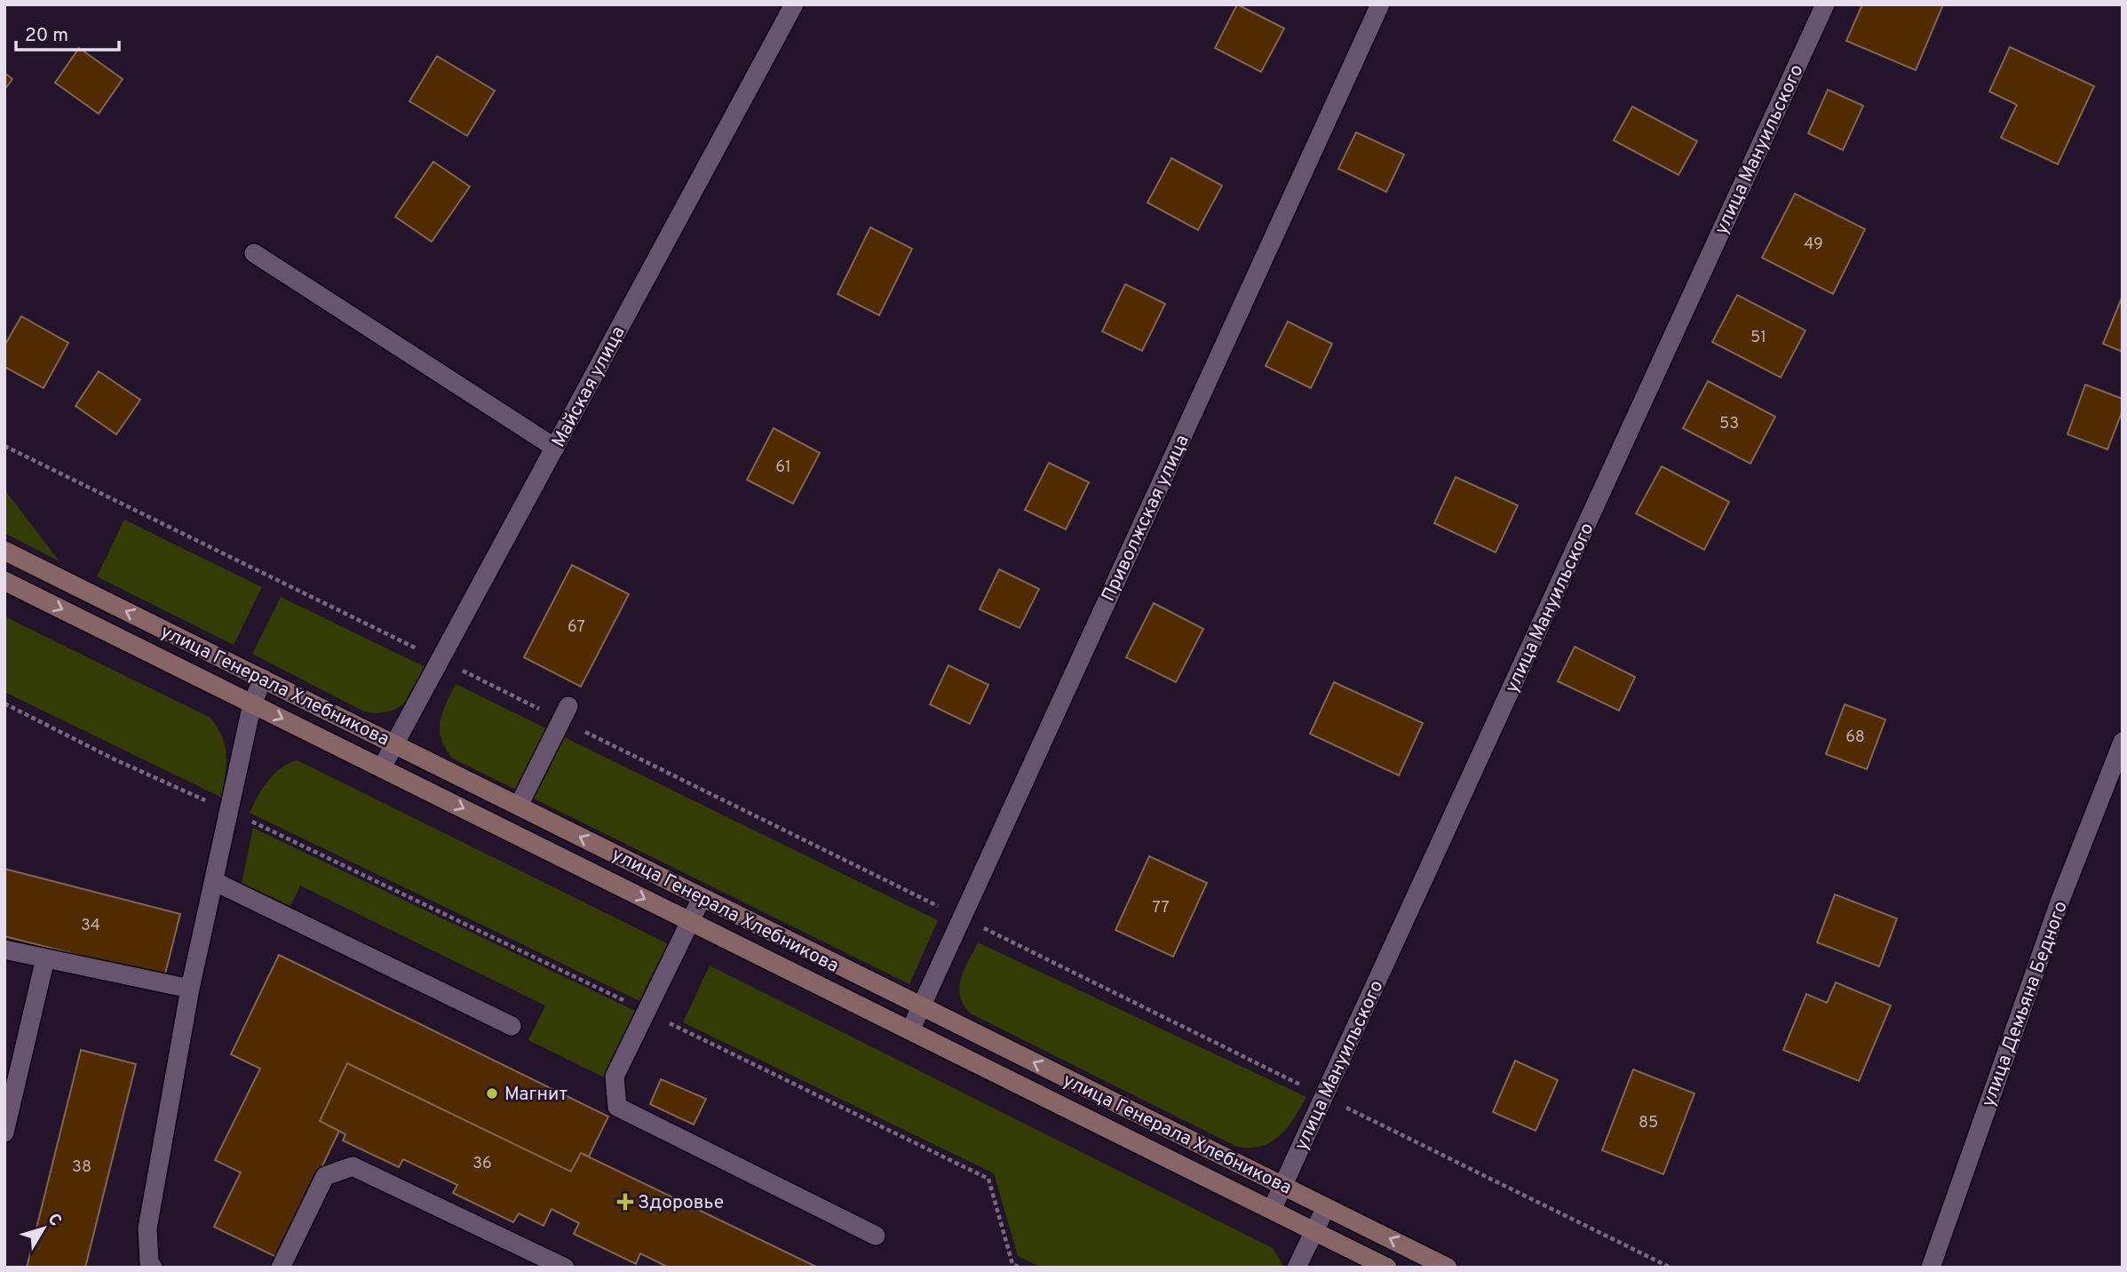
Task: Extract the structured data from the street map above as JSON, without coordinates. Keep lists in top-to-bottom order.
{
  "streets": {
    "street": [
      "улица Мануильского",
      "Майская улица",
      "Приволжская улица",
      "улица Генерала Хлебникова",
      "улица Демьяна Бедного"
    ]
  },
  "crossings": [
    ["улица Мануильского", "улица Генерала Хлебникова"],
    ["Майская улица", "улица Генерала Хлебникова"],
    ["Приволжская улица", "улица Генерала Хлебникова"]
  ],
  "places": {
    "other": ["Магнит"],
    "health": ["Здоровье"]
  },
  "house_numbers": [
    "49",
    "51",
    "53",
    "61",
    "67",
    "68",
    "77",
    "34",
    "85",
    "36",
    "38"
  ],
  "scale_bar": "20 m",
  "north": "top right"
}
